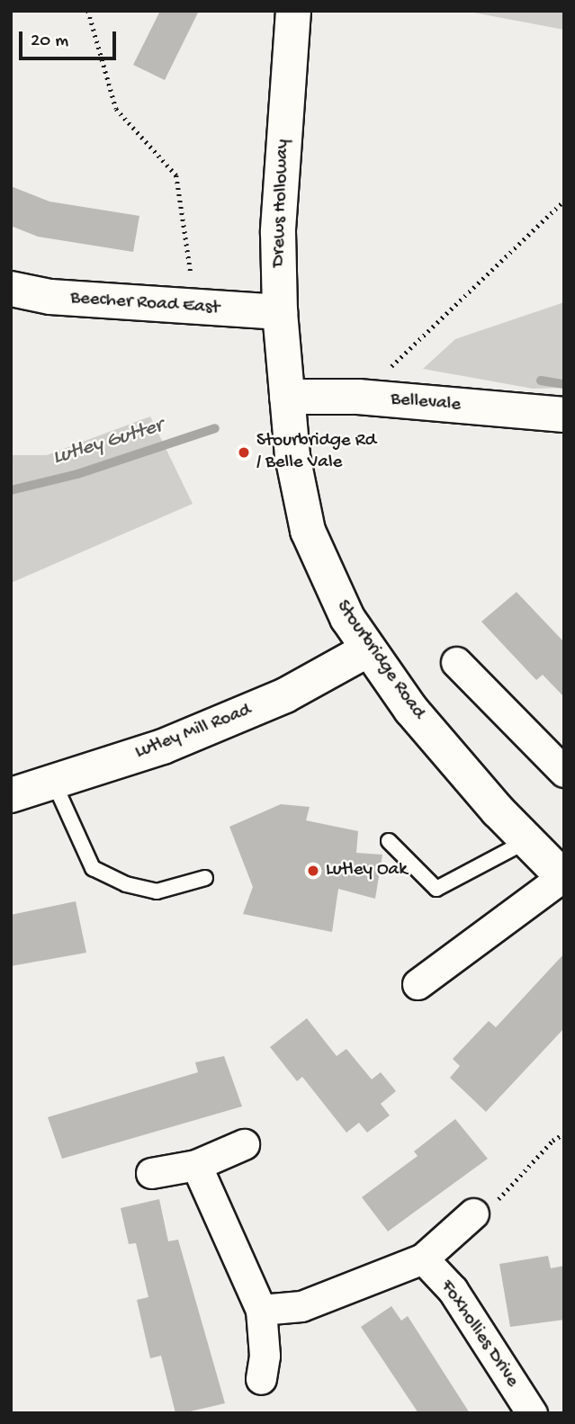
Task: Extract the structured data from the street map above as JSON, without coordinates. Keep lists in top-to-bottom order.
{
  "streets": {
    "main road": [
      "Drews Holloway",
      "Beecher Road East",
      "Bellevale",
      "Stourbridge Road",
      "Lutley Mill Road"
    ],
    "street": ["Foxhollies Drive"]
  },
  "crossings": [
    ["Drews Holloway", "Beecher Road East"],
    ["Drews Holloway", "Bellevale"],
    ["Drews Holloway", "Stourbridge Road"],
    ["Bellevale", "Stourbridge Road"],
    ["Stourbridge Road", "Lutley Mill Road"]
  ],
  "water": ["Lutley Gutter"],
  "places": ["Stourbridge Rd / Belle Vale", "Lutley Oak"],
  "scale_bar": "20 m"
}
